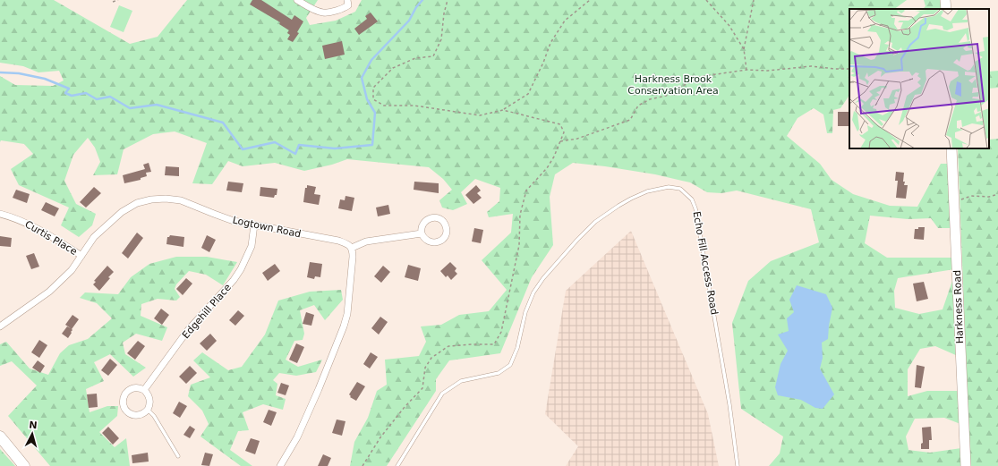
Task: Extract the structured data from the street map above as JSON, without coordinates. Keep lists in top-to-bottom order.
{
  "streets": {
    "main road": ["Harkness Road"],
    "street": ["Logtown Road", "Curtis Place", "Edgehill Place"],
    "lane": ["Echo Fill Access Road"]
  },
  "crossings": [
    ["Logtown Road", "Curtis Place"],
    ["Logtown Road", "Edgehill Place"]
  ],
  "parks": ["Harkness Brook Conservation Area"],
  "north": "top"
}
